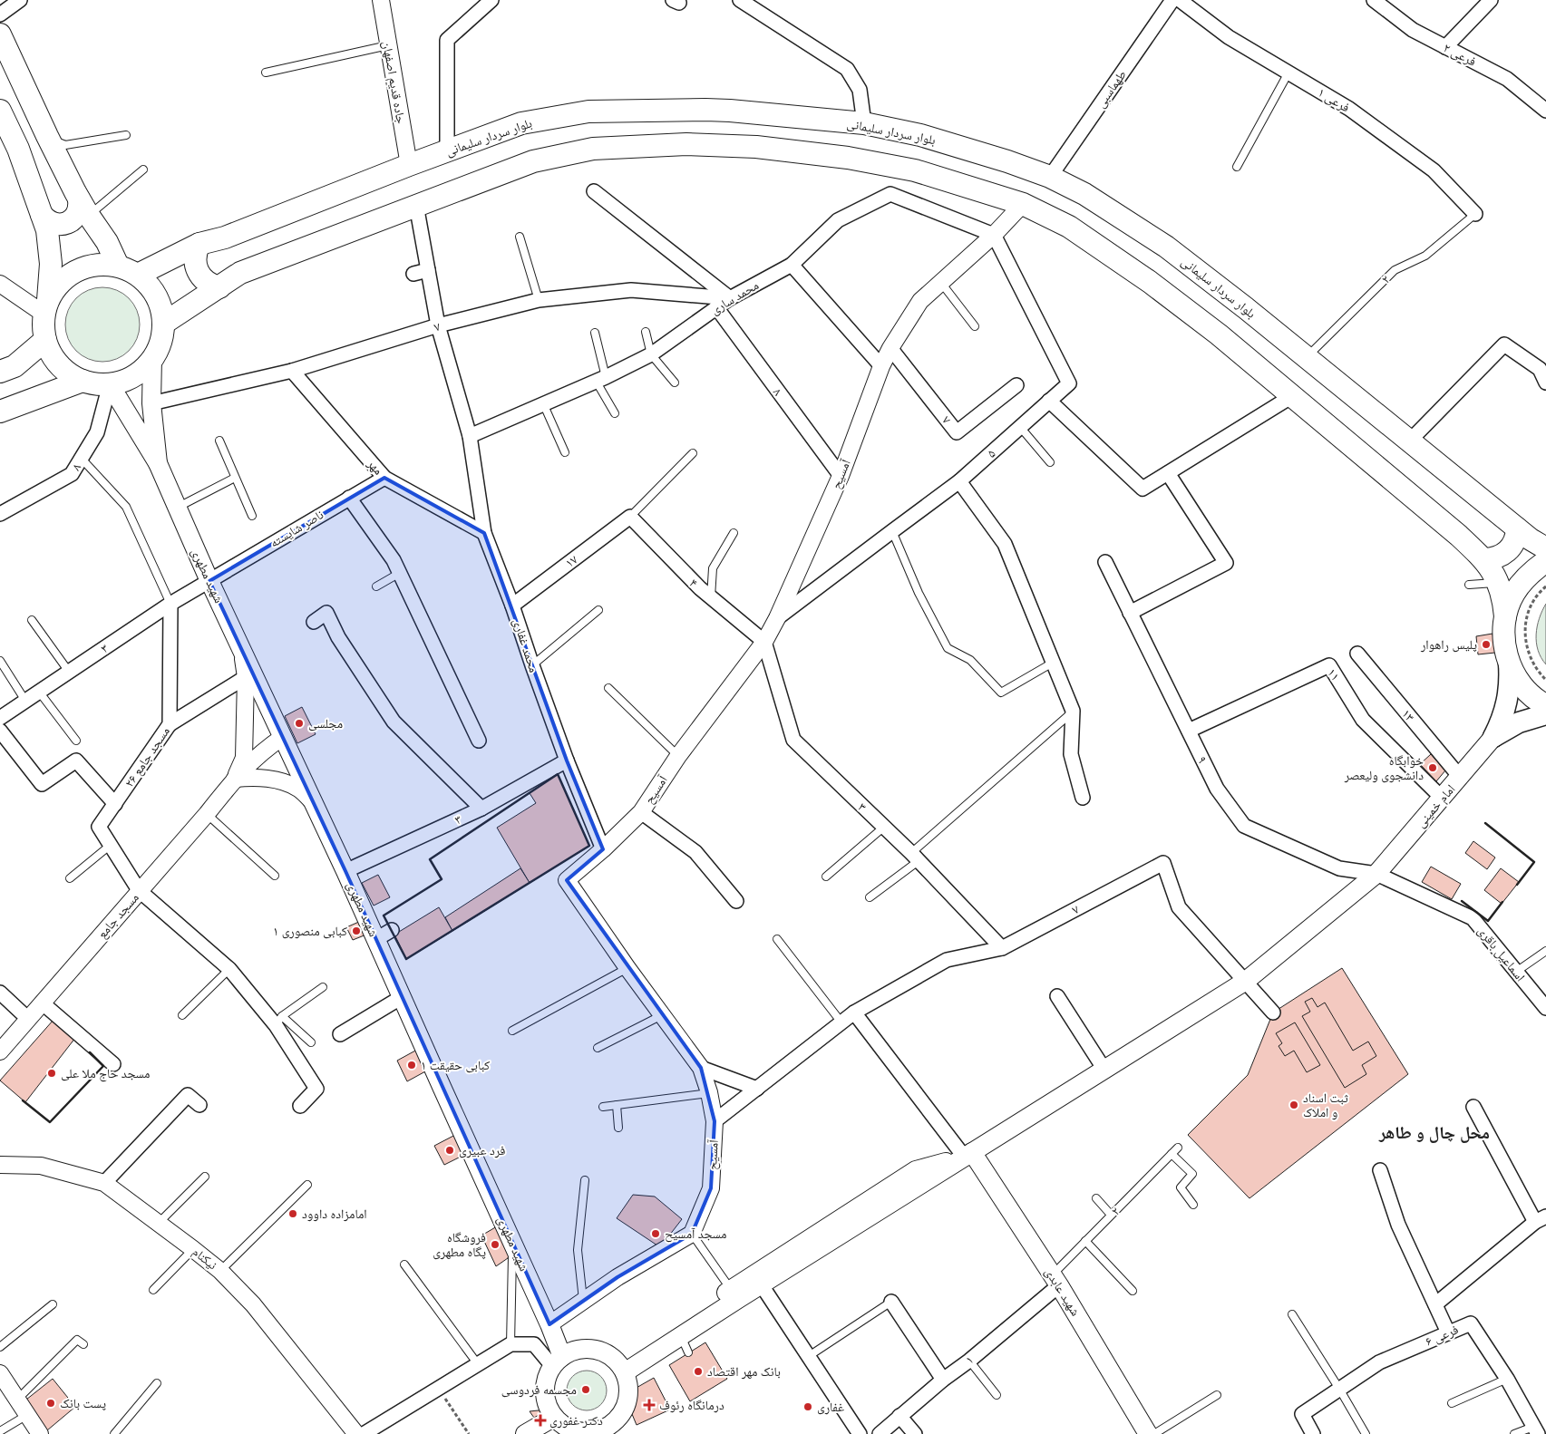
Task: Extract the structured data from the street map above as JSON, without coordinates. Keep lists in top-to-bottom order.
{
  "streets": {
    "highway": ["بلوار سردار سلیمانی"],
    "main road": ["شهید مطهری", "امام خمینی", "شهید عابدی"],
    "street": [
      "فرعی ۲",
      "جاده قدیم اصفهان",
      "طهماسبی",
      "فرعی ۱",
      "محمد ساری",
      "۷",
      "۸",
      "۵",
      "مهر",
      "آمسیح",
      "ناصر شایسته",
      "۱۷",
      "۴",
      "محمد غفاری",
      "۳",
      "۱۱",
      "۱۳",
      "۲۶ مسجد جامع",
      "۹",
      "مسجد جامع",
      "اسماعیل باقری",
      "نیکنام",
      "فرعی ۶",
      "۱"
    ],
    "lane": ["۲"]
  },
  "crossings": [
    ["جاده قدیم اصفهان", "بلوار سردار سلیمانی"],
    ["طهماسبی", "بلوار سردار سلیمانی"],
    ["فرعی ۱", "۲"],
    ["بلوار سردار سلیمانی", "۲"],
    ["بلوار سردار سلیمانی", "۸"],
    ["۲", "شهید عابدی"],
    ["۲", "۱"],
    ["محمد ساری", "۷"],
    ["محمد ساری", "۸"],
    ["محمد ساری", "۵"],
    ["محمد ساری", "آمسیح"],
    ["محمد ساری", "محمد غفاری"],
    ["۷", "مهر"],
    ["۷", "آمسیح"],
    ["۷", "محمد غفاری"],
    ["۷", "۳"],
    ["۷", "امام خمینی"],
    ["۸", "آمسیح"],
    ["۵", "آمسیح"],
    ["مهر", "ناصر شایسته"],
    ["مهر", "محمد غفاری"],
    ["آمسیح", "۴"],
    ["آمسیح", "محمد غفاری"],
    ["آمسیح", "۳"],
    ["ناصر شایسته", "شهید مطهری"],
    ["ناصر شایسته", "۳"],
    ["۱۷", "۴"],
    ["۱۷", "محمد غفاری"],
    ["شهید مطهری", "۳"],
    ["شهید مطهری", "امام خمینی"],
    ["۴", "۳"],
    ["محمد غفاری", "۳"],
    ["۳", "۲۶ مسجد جامع"],
    ["۱۱", "۹"],
    ["۱۱", "امام خمینی"],
    ["۱۳", "امام خمینی"],
    ["۲۶ مسجد جامع", "مسجد جامع"],
    ["۹", "امام خمینی"],
    ["۹", "اسماعیل باقری"],
    ["امام خمینی", "اسماعیل باقری"],
    ["امام خمینی", "شهید عابدی"],
    ["شهید عابدی", "۱"]
  ],
  "districts": ["محل چال و طاهر"],
  "places": {
    "other": [
      "پلیس راهوار",
      "مجلسی",
      "خوابگاه دانشجوی ولیعصر",
      "کبابی منصوری ۱",
      "کبابی حقیقت ۱",
      "مسجد حاج ملا علی",
      "ثبت اسناد و املاک",
      "فرد عبیری",
      "امامزاده داوود",
      "مسجد آمسیح",
      "فروشگاه پگاه مطهری",
      "بانک مهر اقتصاد",
      "مجسمه فردوسی",
      "پست بانک",
      "غفاری"
    ],
    "health": ["درمانگاه رئوف", "دکتر غفوری"]
  }
}
